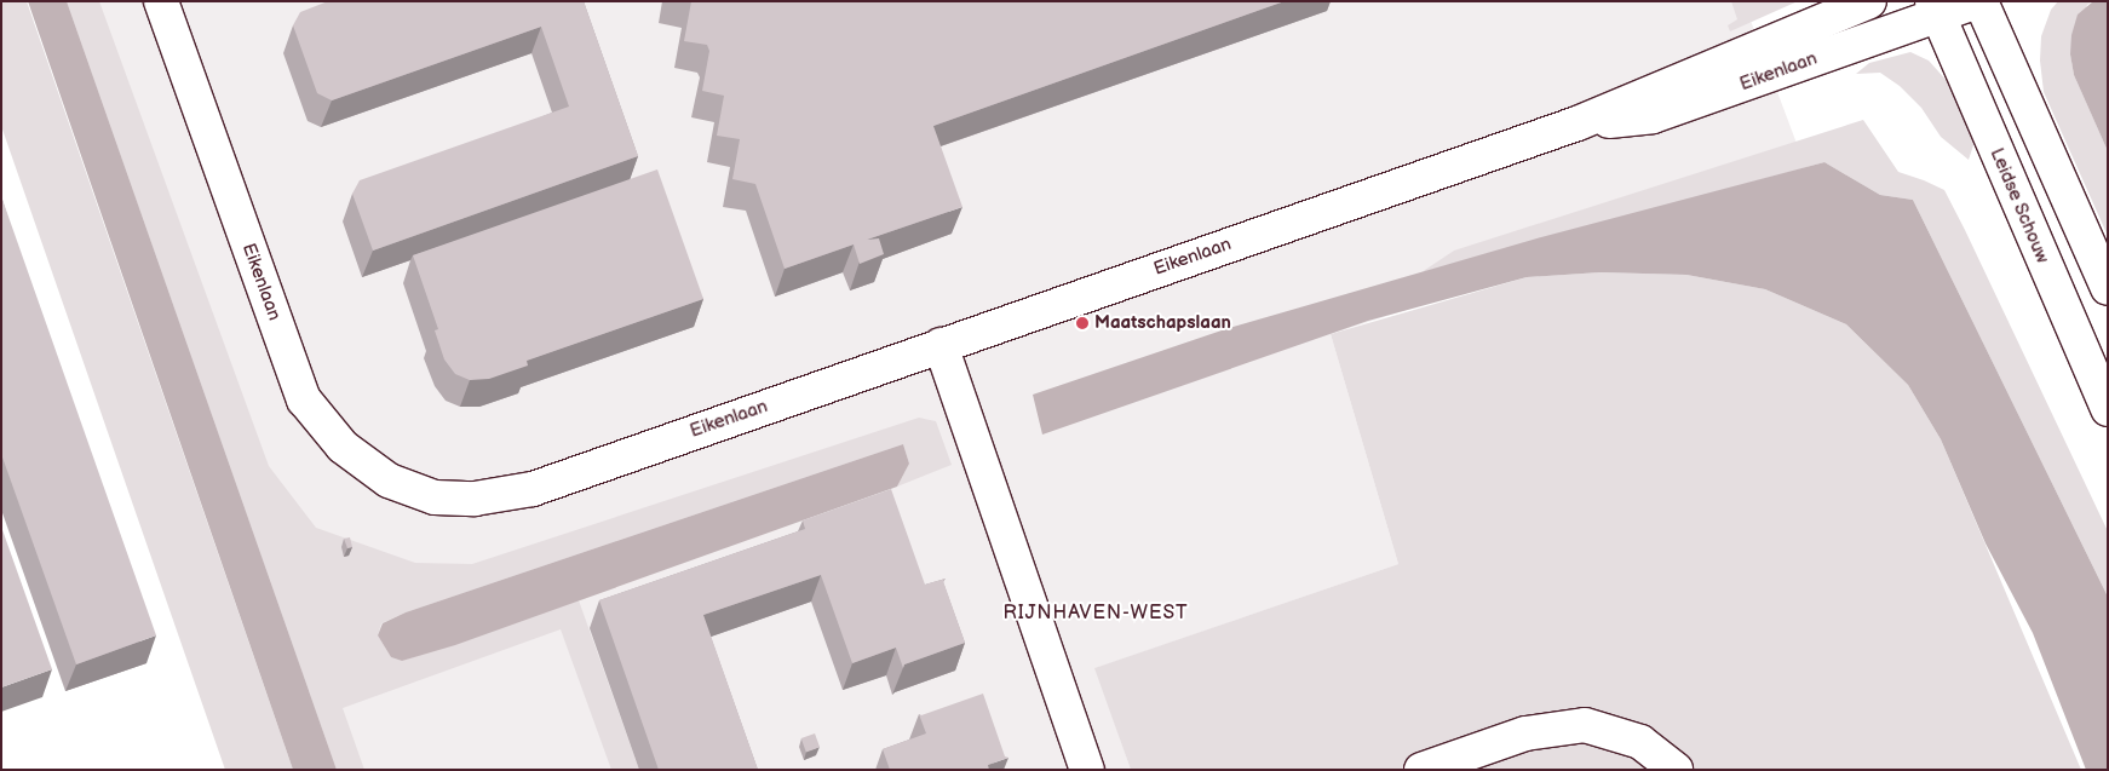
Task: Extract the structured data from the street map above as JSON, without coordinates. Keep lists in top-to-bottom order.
{
  "streets": {
    "street": ["Eikenlaan", "Leidse Schouw"]
  },
  "crossings": [
    ["Eikenlaan", "Leidse Schouw"]
  ],
  "districts": ["RIJNHAVEN-WEST"],
  "places": ["Maatschapslaan"]
}
